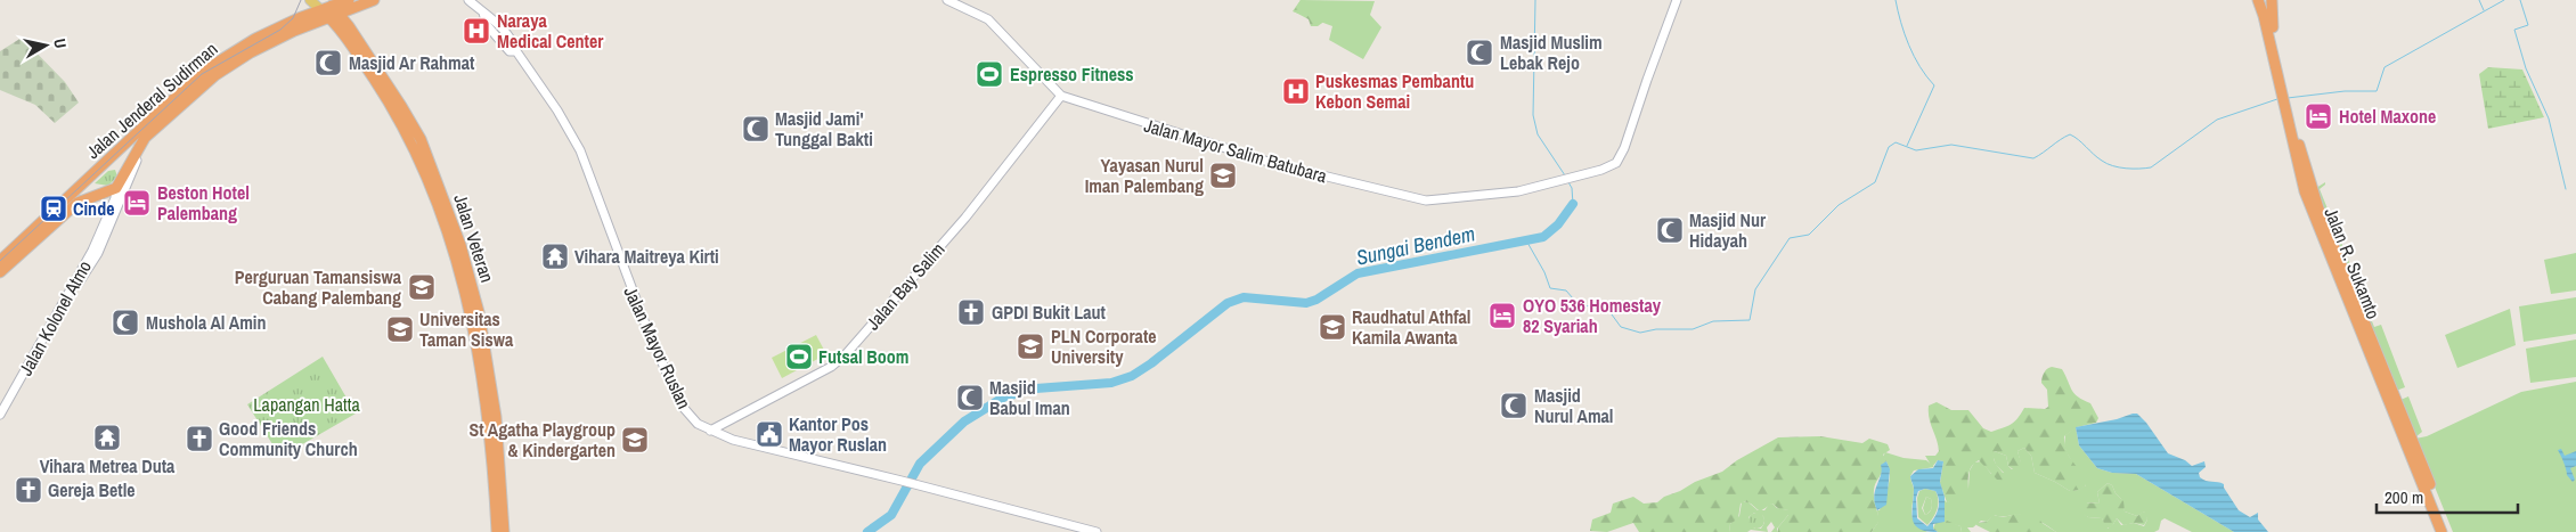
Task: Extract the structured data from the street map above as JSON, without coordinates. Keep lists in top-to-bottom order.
{
  "streets": {
    "highway": ["Jalan Jenderal Sudirman", "Jalan Veteran", "Jalan R. Sukamto"],
    "street": [
      "Jalan Mayor Salim Batubara",
      "Jalan Bay Salim",
      "Jalan Kolonel Atmo",
      "Jalan Mayor Ruslan"
    ]
  },
  "crossings": [
    ["Jalan Jenderal Sudirman", "Jalan Veteran"],
    ["Jalan Jenderal Sudirman", "Jalan Kolonel Atmo"],
    ["Jalan Mayor Salim Batubara", "Jalan Bay Salim"],
    ["Jalan Bay Salim", "Jalan Mayor Ruslan"]
  ],
  "water": ["Sungai Bendem"],
  "parks": ["Lapangan Hatta"],
  "places": {
    "hospital": ["Naraya Medical Center", "Puskesmas Pembantu Kebon Semai"],
    "mosque": [
      "Masjid Muslim Lebak Rejo",
      "Masjid Ar Rahmat",
      "Masjid Jami' Tunggal Bakti",
      "Masjid Nur Hidayah",
      "Mushola Al Amin",
      "Masjid Babul Iman",
      "Masjid Nurul Amal"
    ],
    "sports": ["Espresso Fitness", "Futsal Boom"],
    "hotel": ["Hotel Maxone", "Beston Hotel Palembang", "OYO 536 Homestay 82 Syariah"],
    "school or university": [
      "Yayasan Nurul Iman Palembang",
      "Perguruan Tamansiswa Cabang Palembang",
      "Raudhatul Athfal Kamila Awanta",
      "Universitas Taman Siswa",
      "PLN Corporate University",
      "St Agatha Playgroup & Kindergarten"
    ],
    "station": ["Cinde"],
    "temple": ["Vihara Maitreya Kirti", "Vihara Metrea Duta"],
    "church": ["GPDI Bukit Laut", "Good Friends Community Church", "Gereja Betle"],
    "public building": ["Kantor Pos Mayor Ruslan"]
  },
  "scale_bar": "200 m",
  "north": "right"
}
